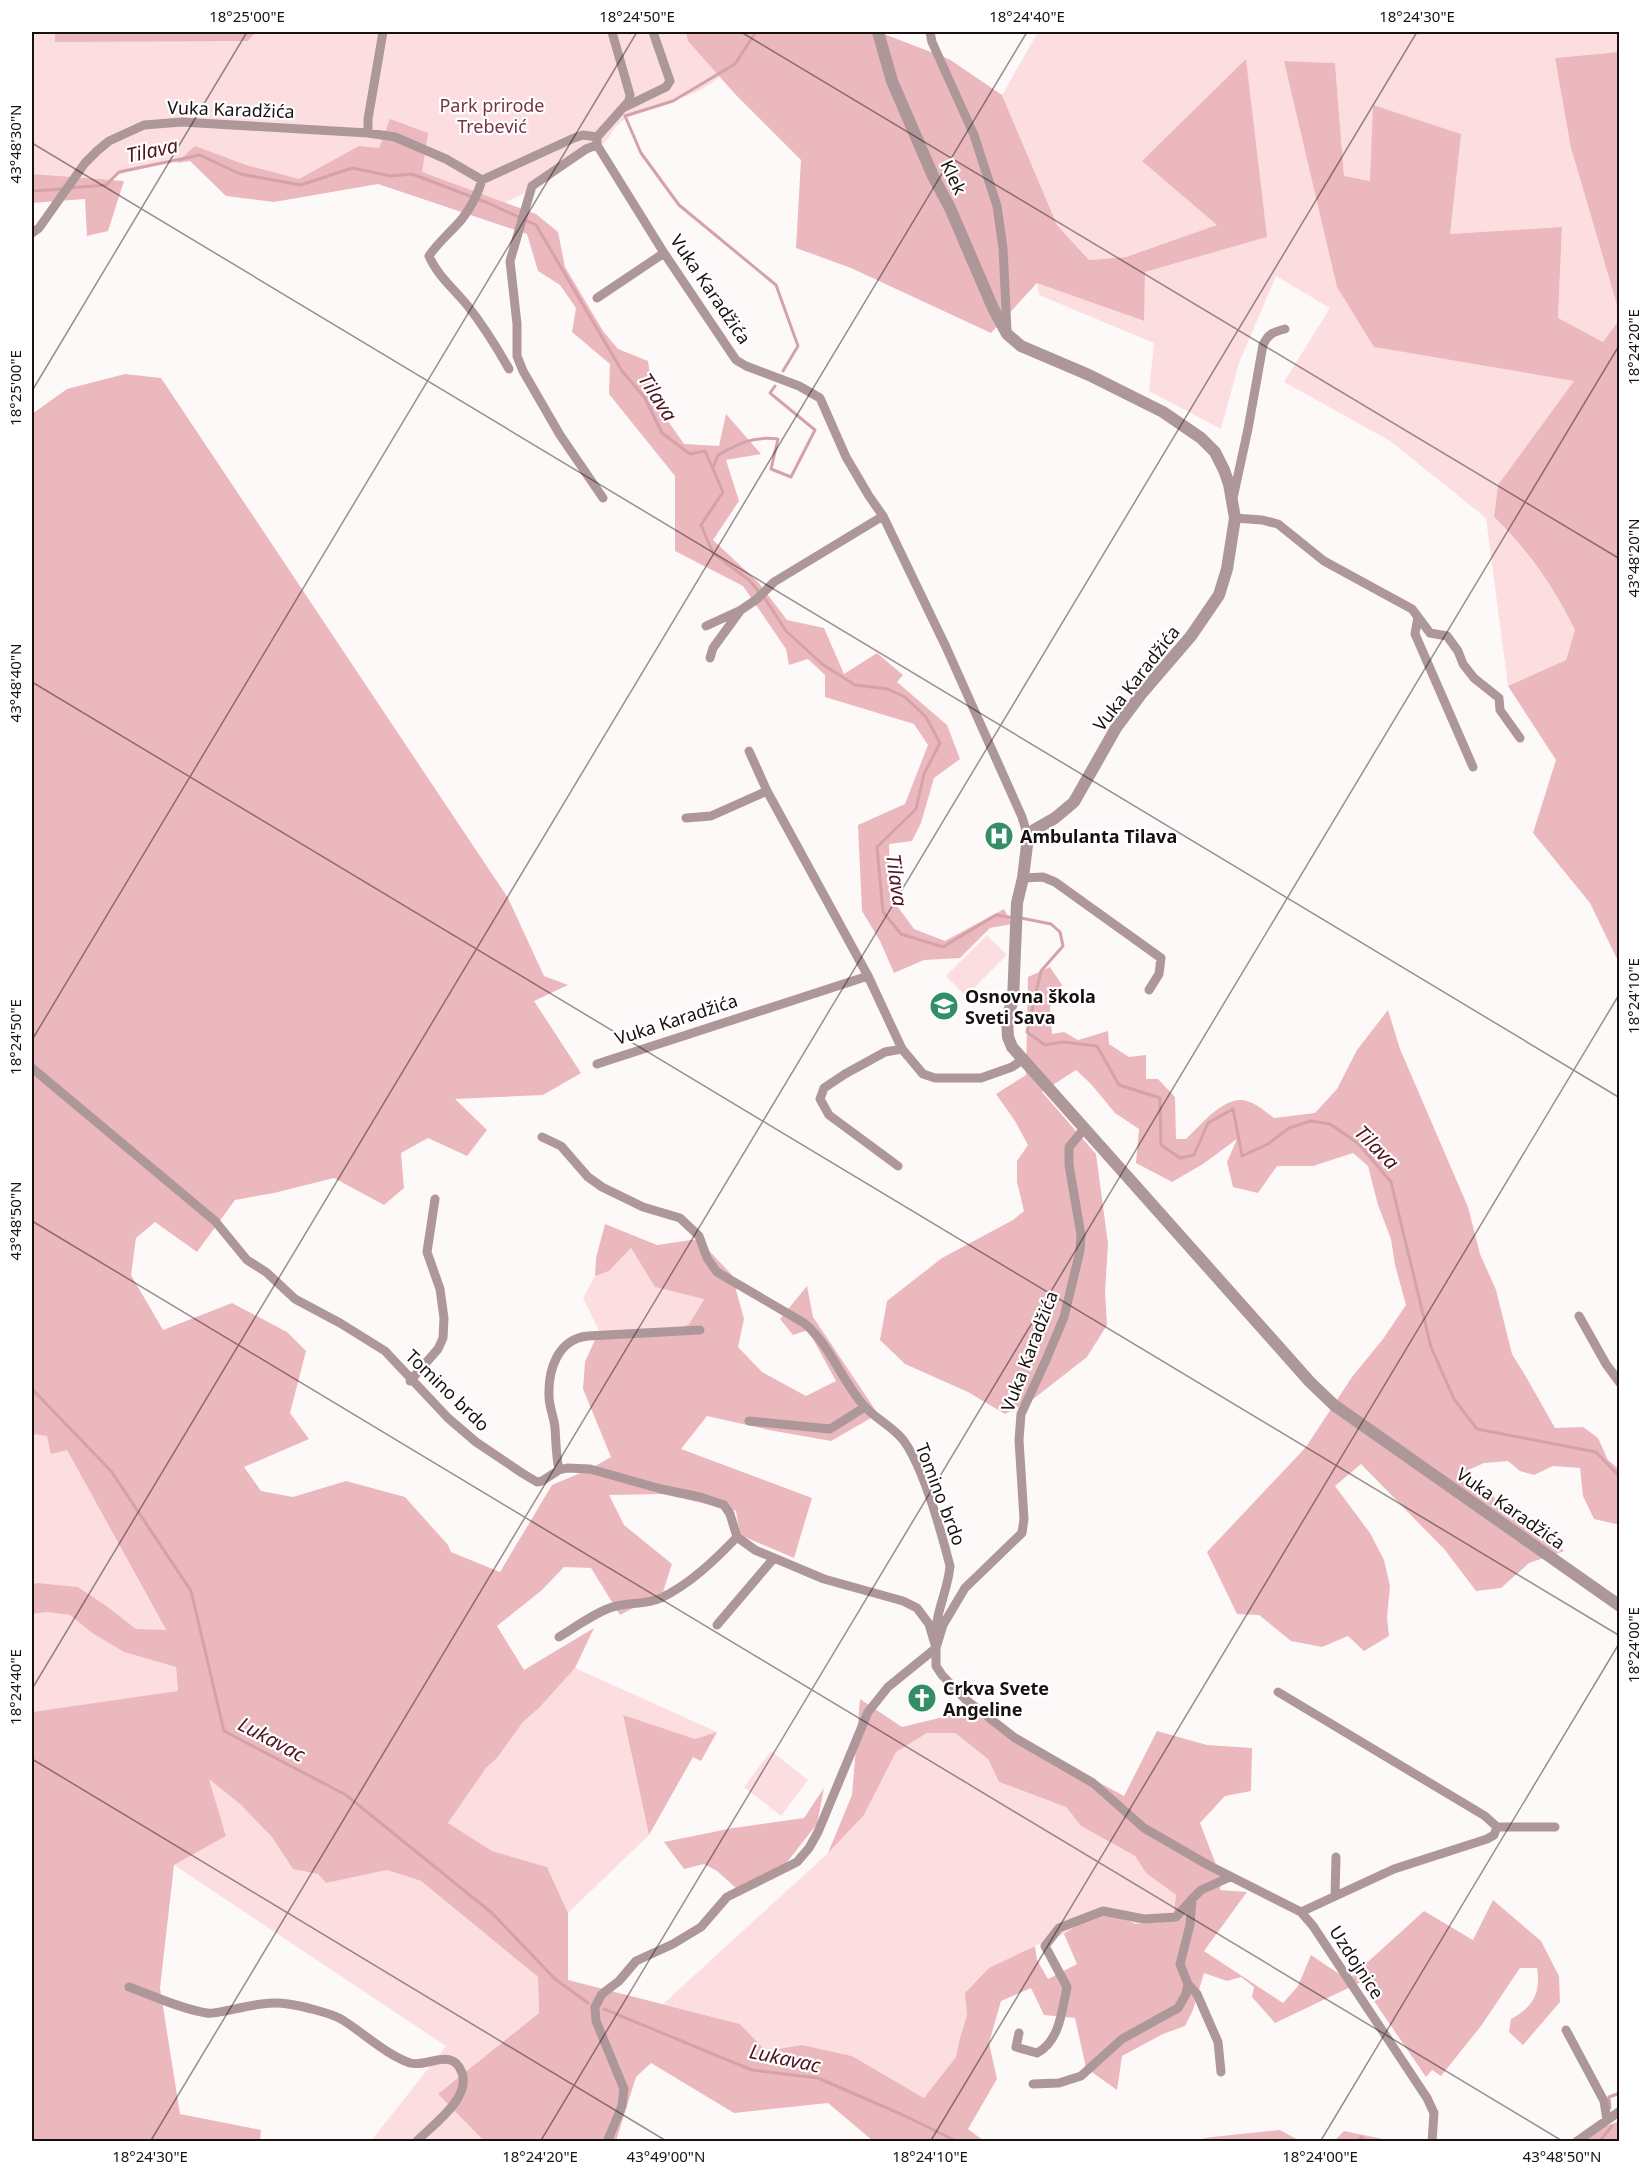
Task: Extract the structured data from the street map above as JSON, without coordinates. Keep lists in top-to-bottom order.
{
  "streets": {
    "street": [
      "Vuka Karadžića",
      "Klek",
      "Tomino brdo",
      "Uzdojnice"
    ]
  },
  "crossings": [
    ["Vuka Karadžića", "Klek"],
    ["Vuka Karadžića", "Tomino brdo"]
  ],
  "water": ["Tilava", "Lukavac"],
  "parks": ["Park prirode Trebević"],
  "places": {
    "hospital": ["Ambulanta Tilava"],
    "school or university": ["Osnovna škola Sveti Sava"],
    "church": ["Crkva Svete Angeline"]
  },
  "coordinates": [
    "18°25'00\"E",
    "18°24'50\"E",
    "18°24'40\"E",
    "18°24'30\"E",
    "43°48'30\"N",
    "18°24'20\"E",
    "43°48'20\"N",
    "43°48'40\"N",
    "18°24'10\"E",
    "43°48'50\"N",
    "18°24'00\"E",
    "43°49'00\"N"
  ]
}
